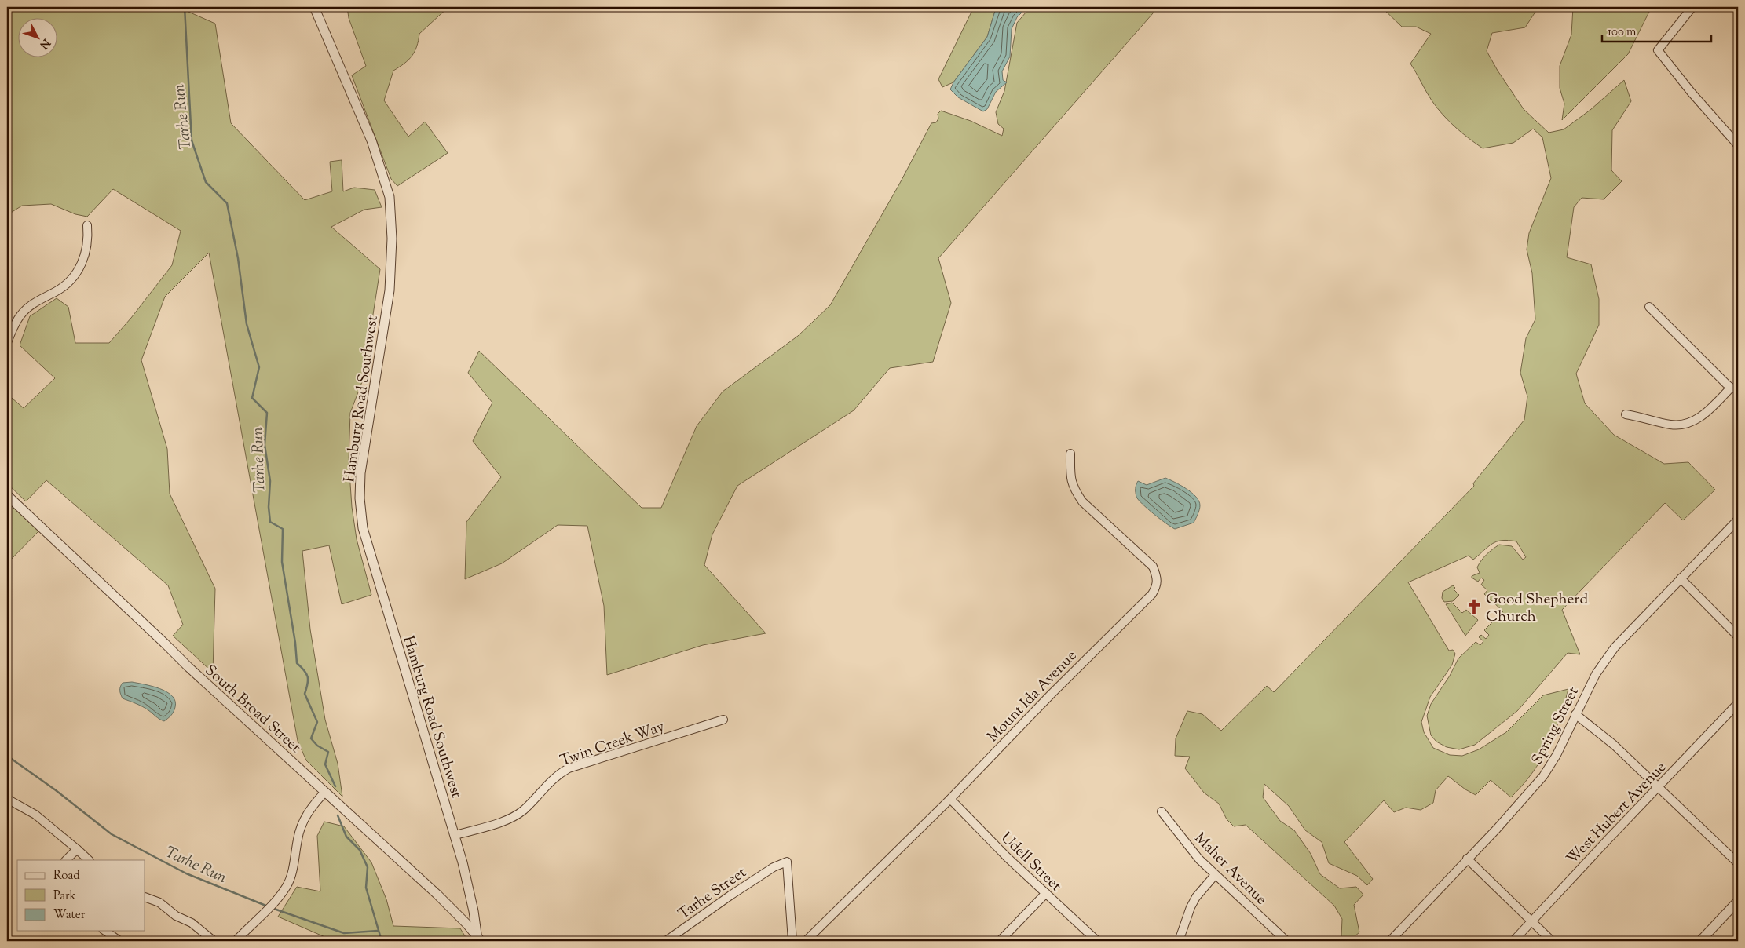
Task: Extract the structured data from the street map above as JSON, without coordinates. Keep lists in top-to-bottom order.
{
  "streets": {
    "street": [
      "Hamburg Road Southwest",
      "Mount Ida Avenue",
      "South Broad Street",
      "Spring Street",
      "Twin Creek Way",
      "West Hubert Avenue",
      "Udell Street",
      "Maher Avenue",
      "Tarhe Street"
    ]
  },
  "crossings": [
    ["Hamburg Road Southwest", "South Broad Street"],
    ["Hamburg Road Southwest", "Twin Creek Way"],
    ["Mount Ida Avenue", "Udell Street"]
  ],
  "water": ["Tarhe Run"],
  "places": {
    "church": ["Good Shepherd Church"]
  },
  "legend": ["Road", "Park", "Water"],
  "scale_bar": "100 m",
  "north": "bottom right"
}
